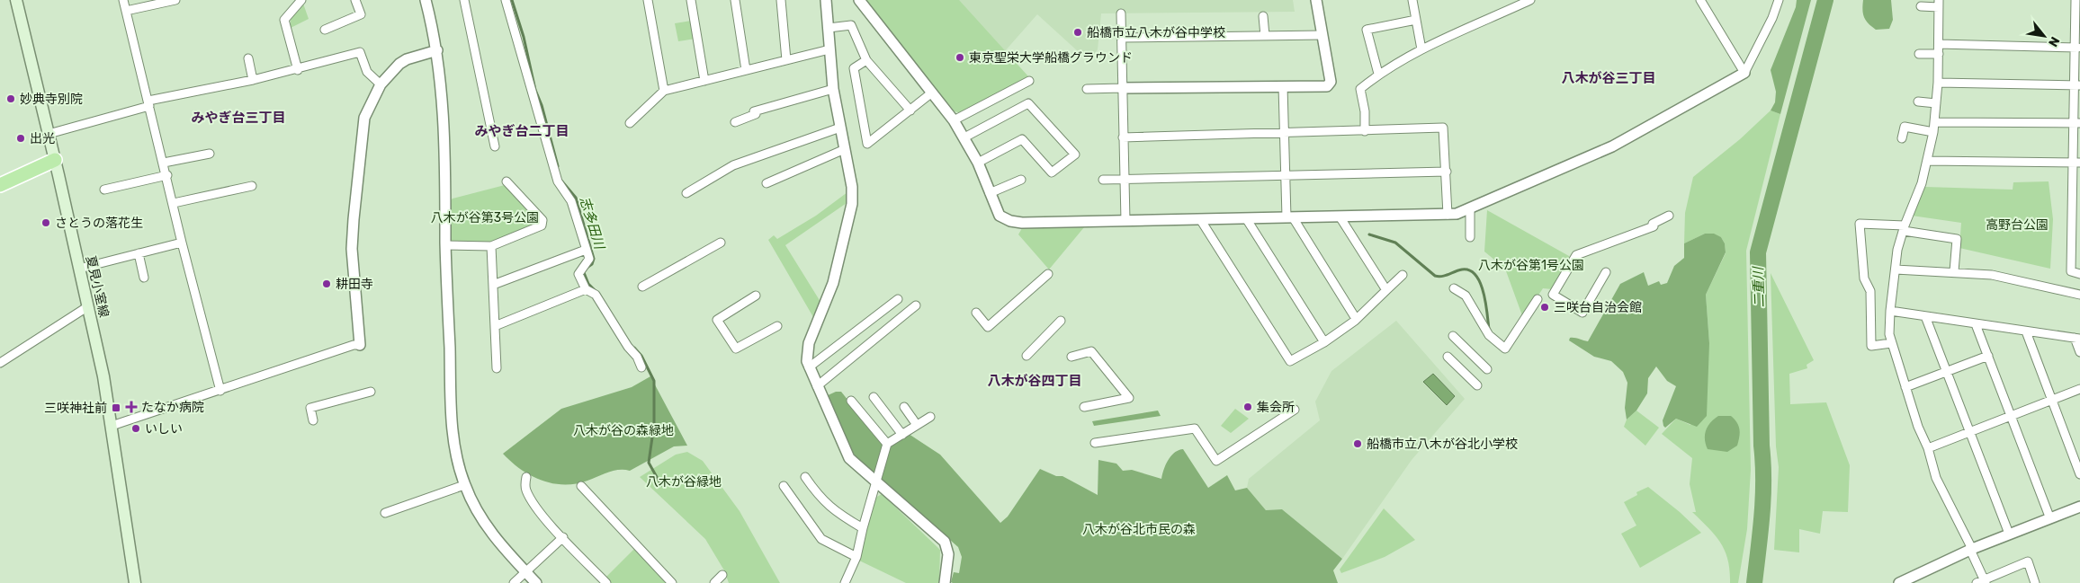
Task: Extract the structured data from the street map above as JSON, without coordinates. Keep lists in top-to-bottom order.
{
  "streets": {
    "main road": ["夏見小室線"]
  },
  "districts": [
    "八木が谷三丁目",
    "みやぎ台三丁目",
    "みやぎ台二丁目",
    "八木が谷四丁目"
  ],
  "water": ["志多田川", "二重川"],
  "parks": [
    "八木が谷第3号公園",
    "高野台公園",
    "八木が谷第1号公園",
    "八木が谷の森緑地",
    "八木が谷緑地",
    "八木が谷北市民の森"
  ],
  "places": {
    "other": [
      "船橋市立八木が谷中学校",
      "東京聖栄大学船橋グラウンド",
      "妙典寺別院",
      "出光",
      "さとうの落花生",
      "耕田寺",
      "三咲台自治会館",
      "集会所",
      "いしい",
      "船橋市立八木が谷北小学校"
    ],
    "health": ["たなか病院"],
    "transit": ["三咲神社前"]
  },
  "north": "bottom right"
}
